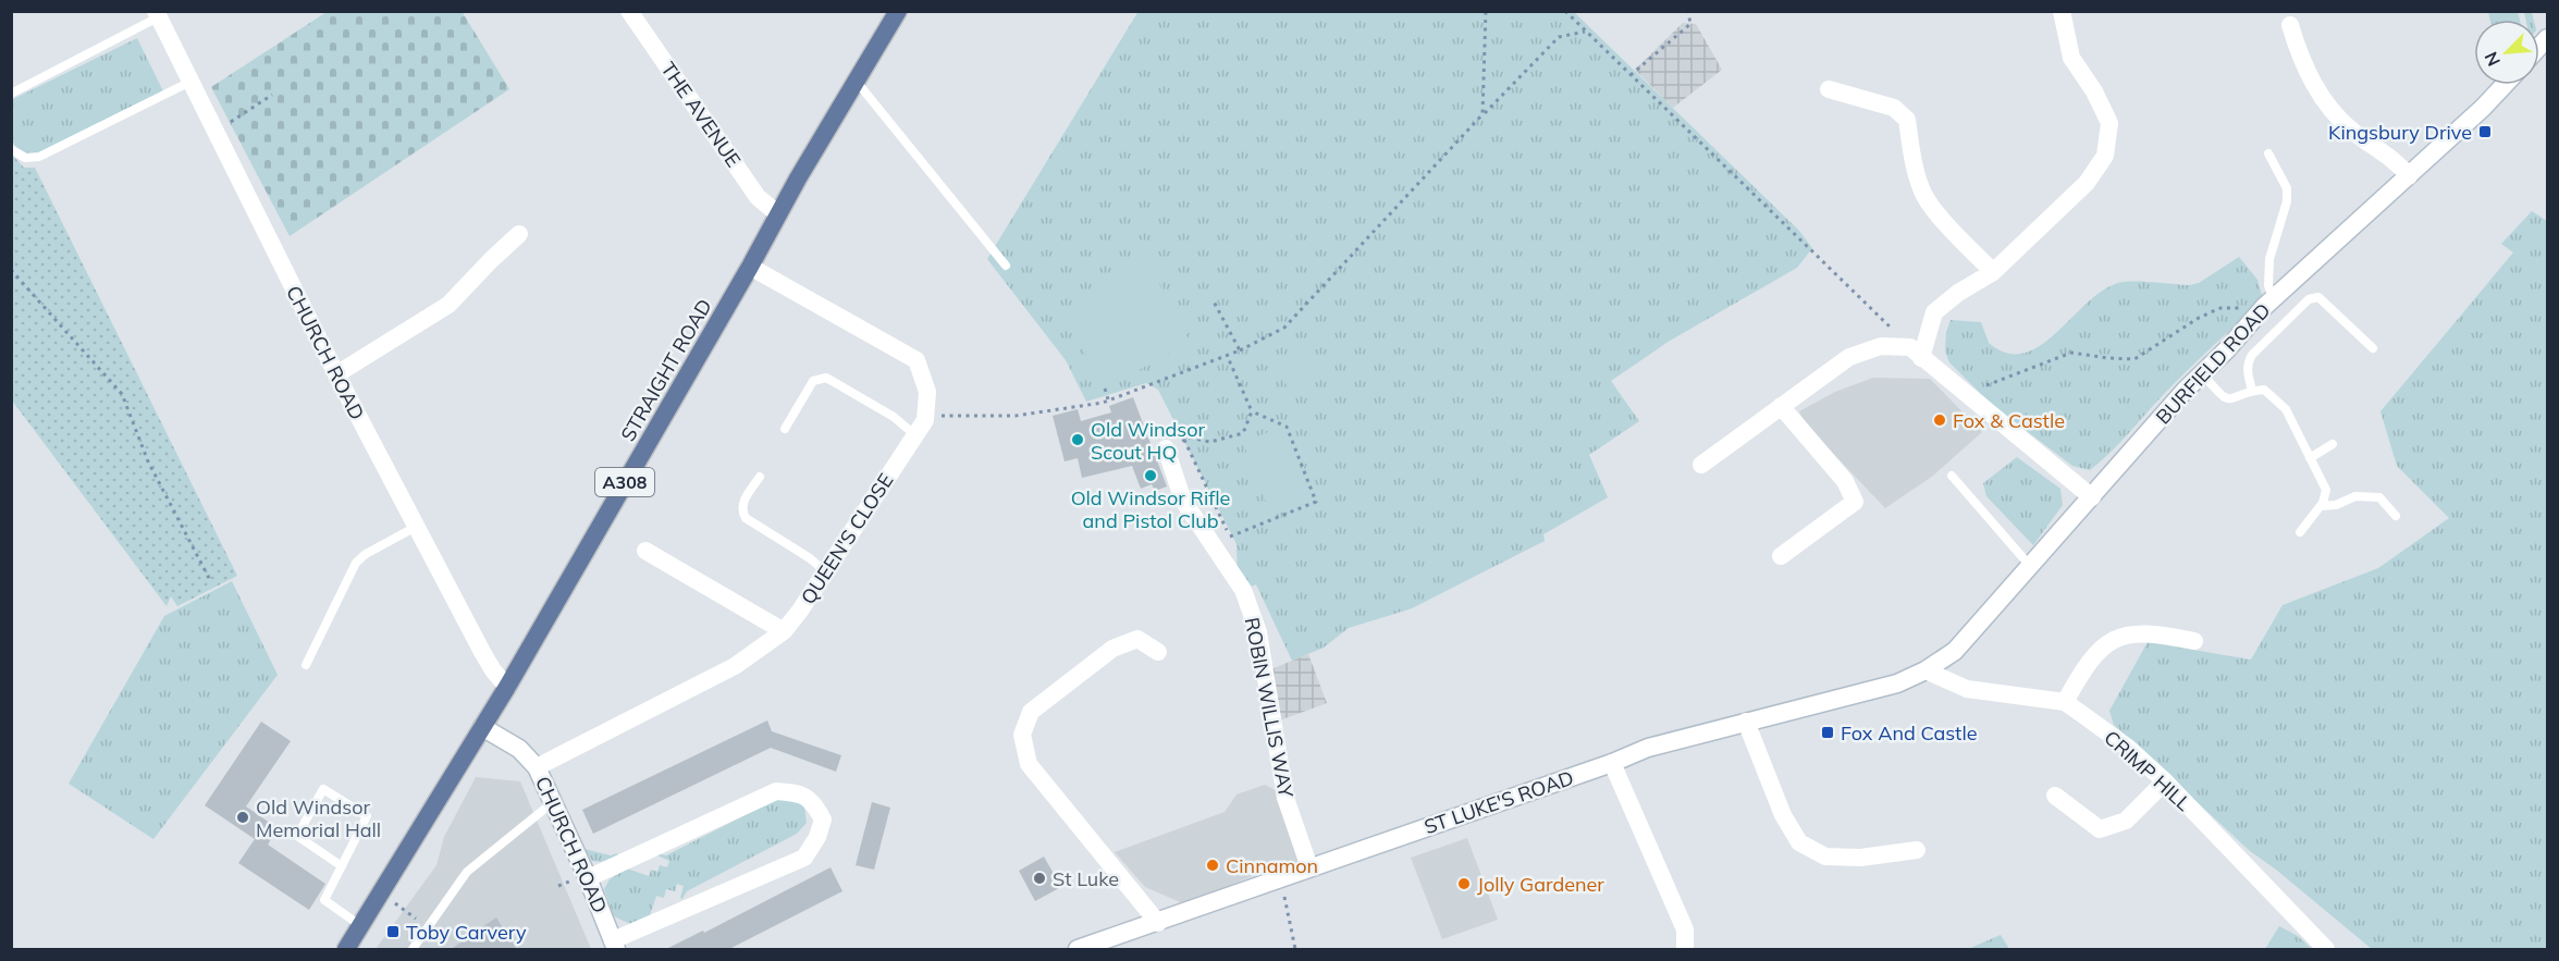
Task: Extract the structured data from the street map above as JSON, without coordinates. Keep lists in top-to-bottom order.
{
  "streets": {
    "main road": ["STRAIGHT ROAD", "A308"],
    "street": [
      "THE AVENUE",
      "CHURCH ROAD",
      "BURFIELD ROAD",
      "QUEEN'S CLOSE",
      "ROBIN WILLIS WAY",
      "CRIMP HILL",
      "ST LUKE'S ROAD"
    ]
  },
  "crossings": [
    ["THE AVENUE", "STRAIGHT ROAD"],
    ["CHURCH ROAD", "STRAIGHT ROAD"],
    ["CHURCH ROAD", "QUEEN'S CLOSE"],
    ["BURFIELD ROAD", "CRIMP HILL"],
    ["BURFIELD ROAD", "ST LUKE'S ROAD"],
    ["STRAIGHT ROAD", "QUEEN'S CLOSE"],
    ["ROBIN WILLIS WAY", "ST LUKE'S ROAD"],
    ["CRIMP HILL", "ST LUKE'S ROAD"]
  ],
  "places": {
    "transit": ["Kingsbury Drive", "Fox And Castle", "Toby Carvery"],
    "other": [
      "Fox & Castle",
      "Old Windsor Scout HQ",
      "Old Windsor Rifle and Pistol Club",
      "Old Windsor Memorial Hall",
      "Cinnamon",
      "St Luke",
      "Jolly Gardener"
    ]
  },
  "north": "bottom left"
}
